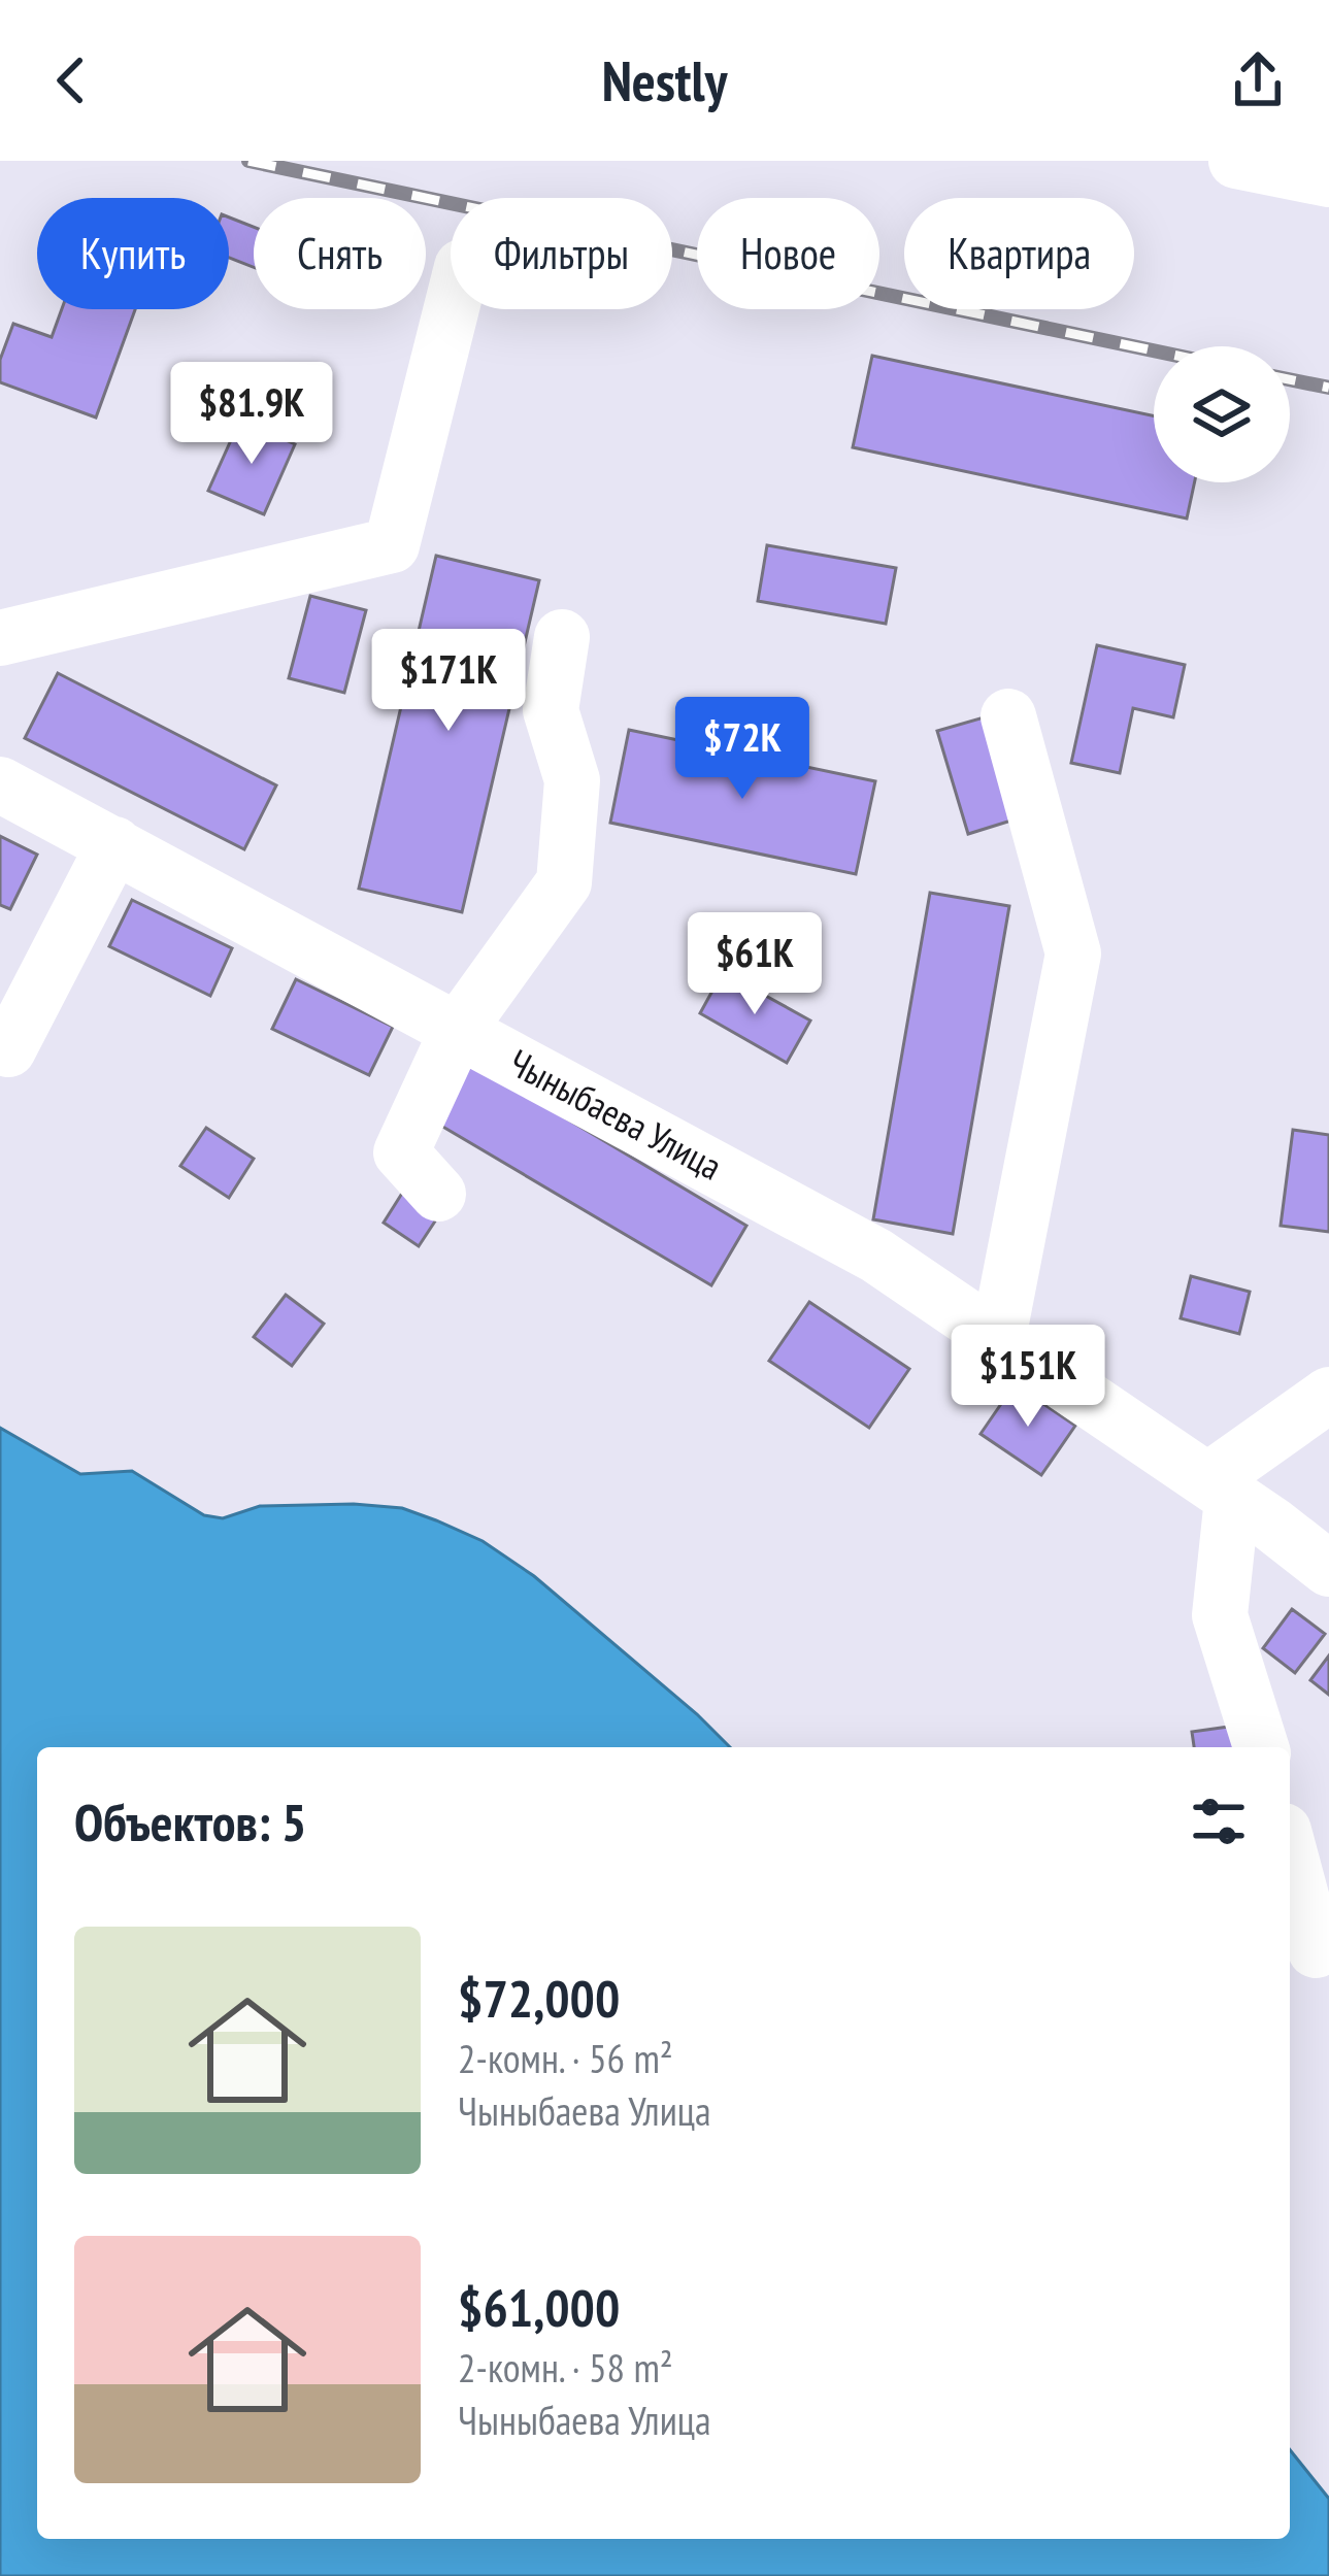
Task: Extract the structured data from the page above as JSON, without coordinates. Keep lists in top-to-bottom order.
{
  "streets": {
    "street": ["Чыныбаева Улица"]
  },
  "page": {
    "header": "Nestly",
    "chip": [
      "Купить",
      "Снять",
      "Фильтры",
      "Новое",
      "Квартира"
    ],
    "price": [
      "$81.9K",
      "$171K",
      "$72K",
      "$61K",
      "$151K"
    ],
    "heading": "Объектов: 5",
    "list": [
      {
        "name": "$72,000",
        "note": "2-комн. · 56 m² · Чыныбаева Улица"
      },
      {
        "name": "$61,000",
        "note": "2-комн. · 58 m² · Чыныбаева Улица"
      }
    ]
  }
}
